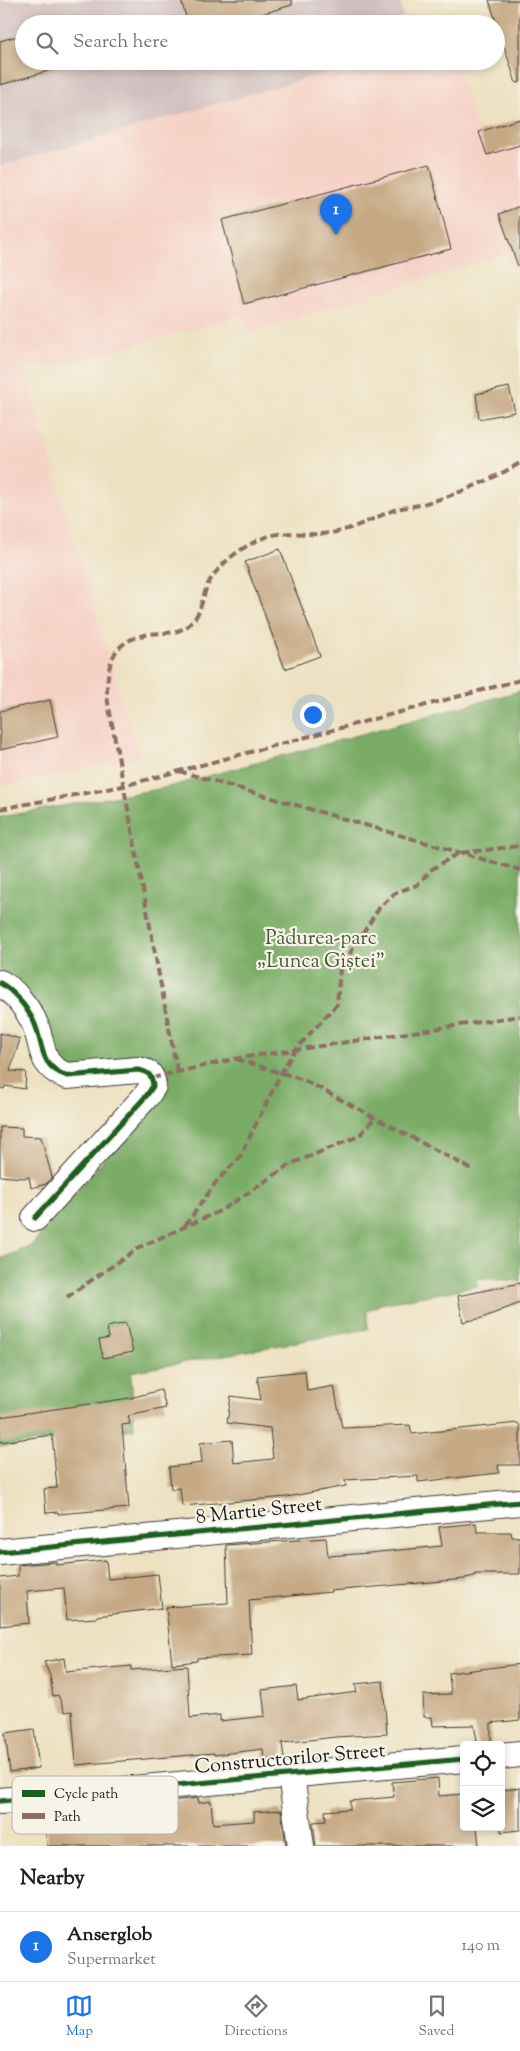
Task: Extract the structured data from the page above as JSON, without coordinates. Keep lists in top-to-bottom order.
{
  "streets": {
    "street": ["8 Martie Street", "Constructorilor Street"]
  },
  "parks": ["Pădurea-parc „Lunca Gîștei”"],
  "legend": ["Cycle path", "Path"],
  "page": {
    "search": "Search here",
    "pins": "1",
    "heading": "Nearby",
    "list": [
      {
        "mark": "1",
        "name": "Anserglob",
        "note": "Supermarket",
        "value": "140 m"
      }
    ],
    "nav": ["Map", "Directions", "Saved"]
  }
}
